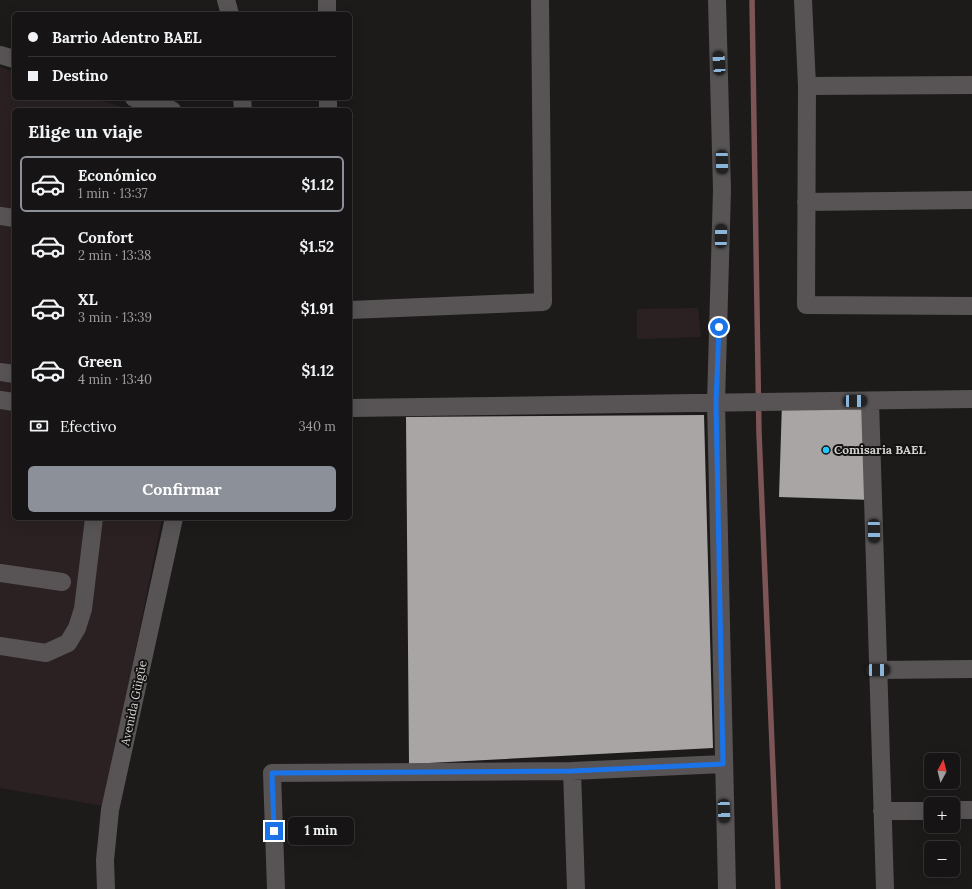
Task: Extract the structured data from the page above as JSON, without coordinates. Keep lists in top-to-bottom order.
{
  "streets": {
    "street": ["Avenida Güigüe"]
  },
  "places": ["Comisaria BAEL"],
  "north": "top",
  "page": {
    "banner": ["Barrio Adentro BAEL", "Destino"],
    "heading": "Elige un viaje",
    "list": [
      {
        "name": "Económico",
        "note": "1 min · 13:37",
        "value": "$1.12"
      },
      {
        "name": "Confort",
        "note": "2 min · 13:38",
        "value": "$1.52"
      },
      {
        "name": "XL",
        "note": "3 min · 13:39",
        "value": "$1.91"
      },
      {
        "name": "Green",
        "note": "4 min · 13:40",
        "value": "$1.12"
      }
    ],
    "pay": ["Efectivo", "340 m"],
    "buttons": "Confirmar",
    "map_buttons": ["+", "−"],
    "bubble": "1 min"
  }
}
